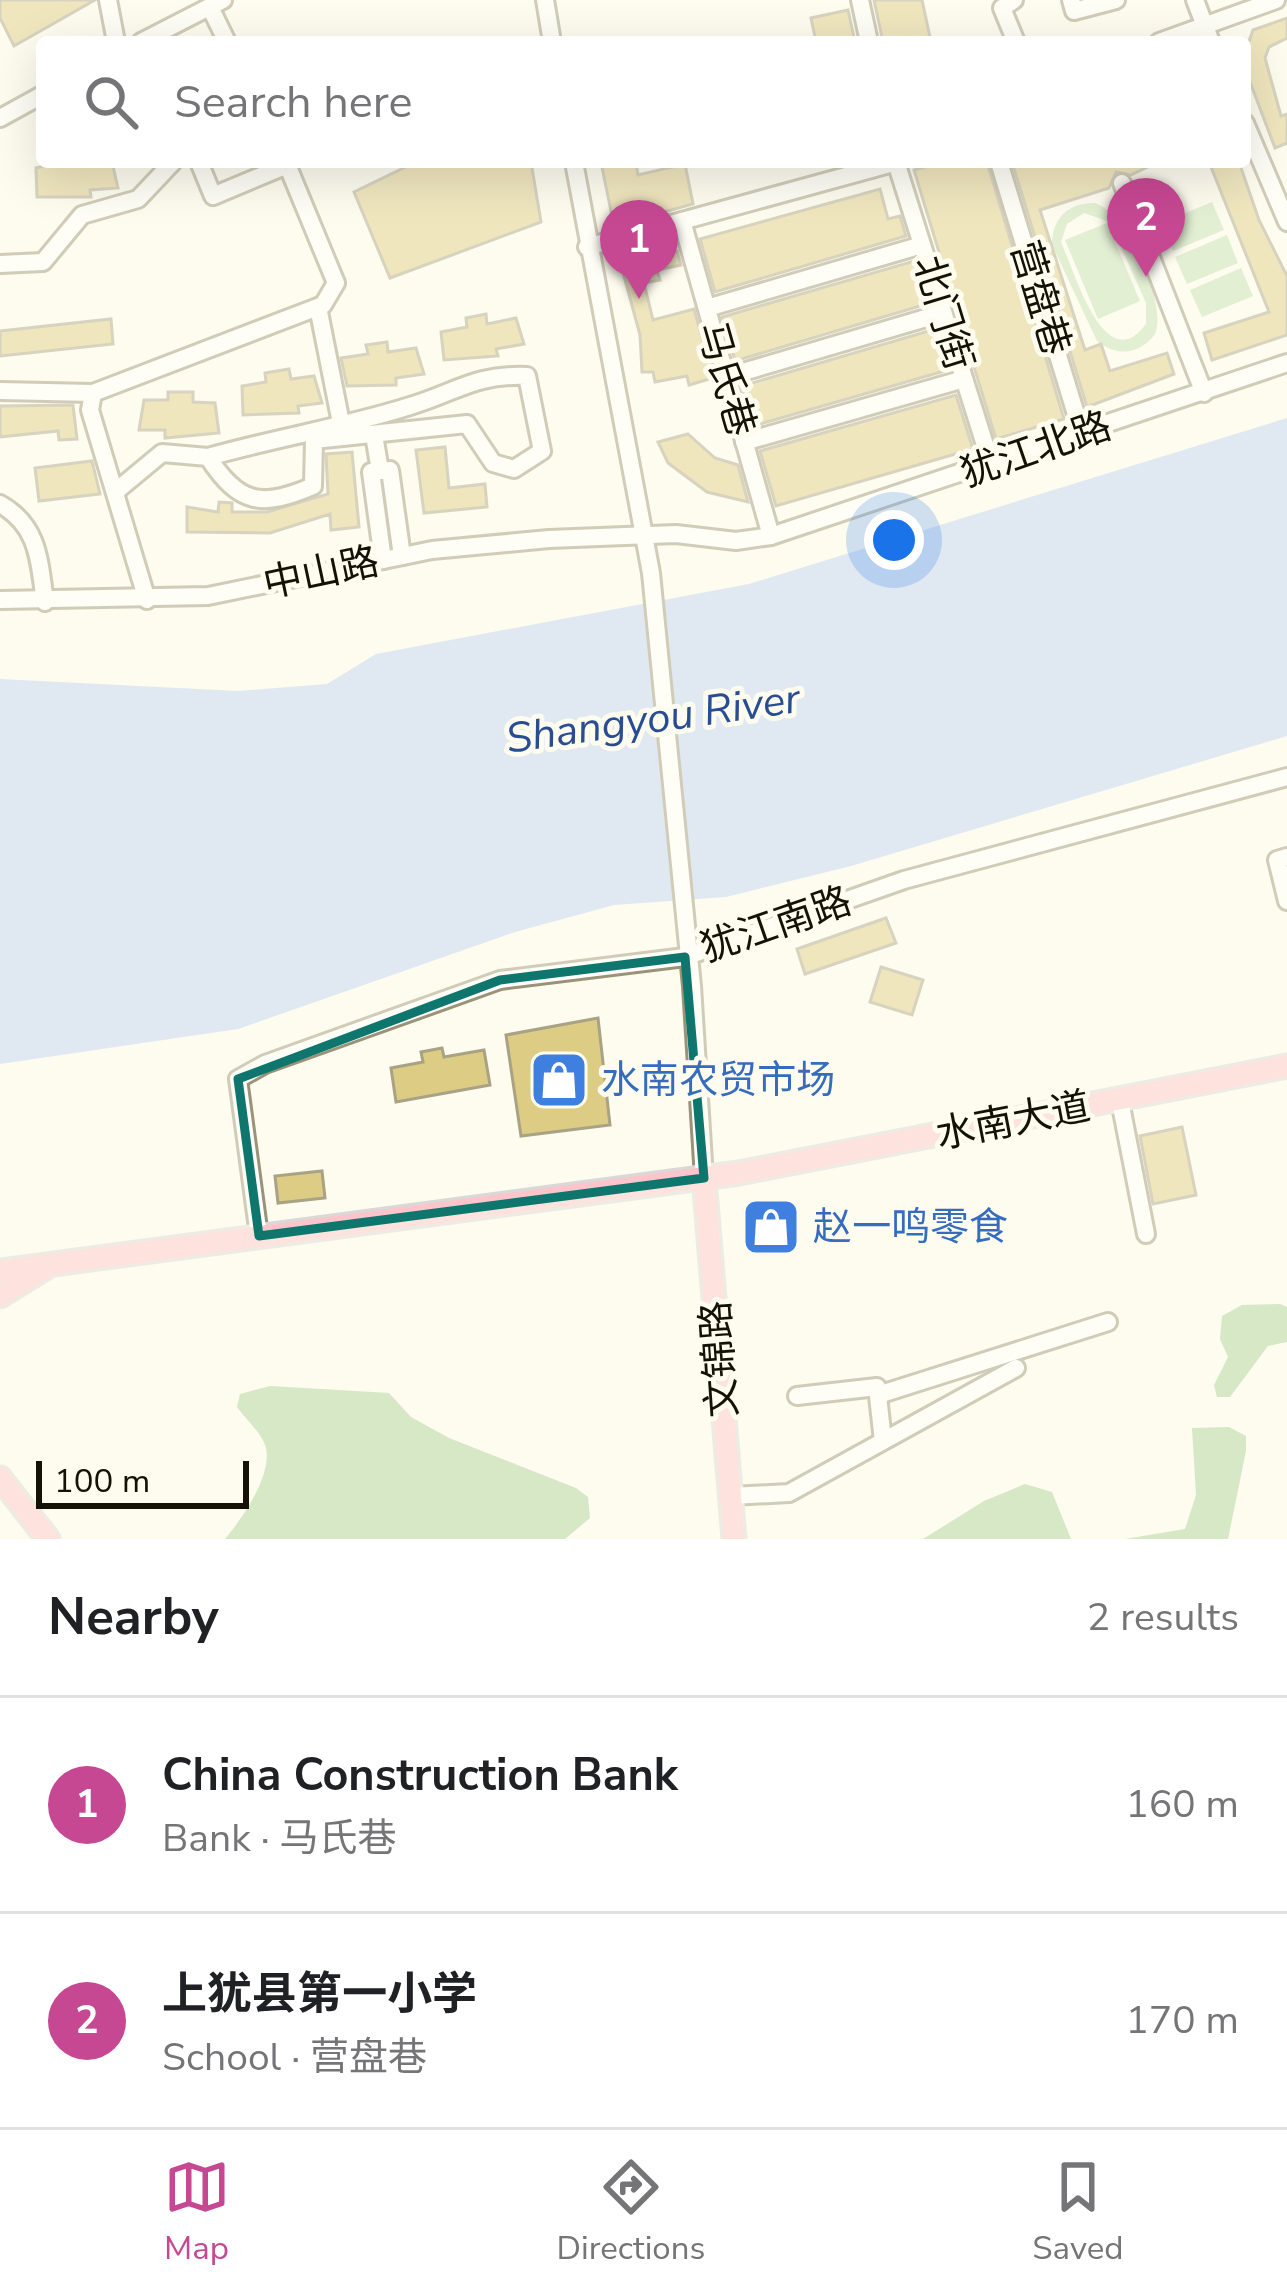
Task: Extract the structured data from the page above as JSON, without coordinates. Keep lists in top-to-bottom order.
{
  "streets": {
    "main road": ["水南大道", "文锦路"],
    "street": [
      "营盘巷",
      "北门街",
      "马氏巷",
      "犹江北路",
      "中山路",
      "犹江南路"
    ]
  },
  "crossings": [
    ["营盘巷", "犹江北路"],
    ["北门街", "犹江北路"],
    ["马氏巷", "犹江北路"],
    ["犹江北路", "中山路"],
    ["犹江南路", "水南大道"],
    ["水南大道", "文锦路"]
  ],
  "water": ["Shangyou River"],
  "places": {
    "shop": ["水南农贸市场", "赵一鸣零食"]
  },
  "scale_bar": "100 m",
  "page": {
    "search": "Search here",
    "pins": ["2", "1"],
    "scale": "100 m",
    "heading": ["Nearby", "2 results"],
    "list": [
      {
        "mark": "1",
        "name": "China Construction Bank",
        "note": "Bank · 马氏巷",
        "value": "160 m"
      },
      {
        "mark": "2",
        "name": "上犹县第一小学",
        "note": "School · 营盘巷",
        "value": "170 m"
      }
    ],
    "nav": ["Map", "Directions", "Saved"]
  }
}
